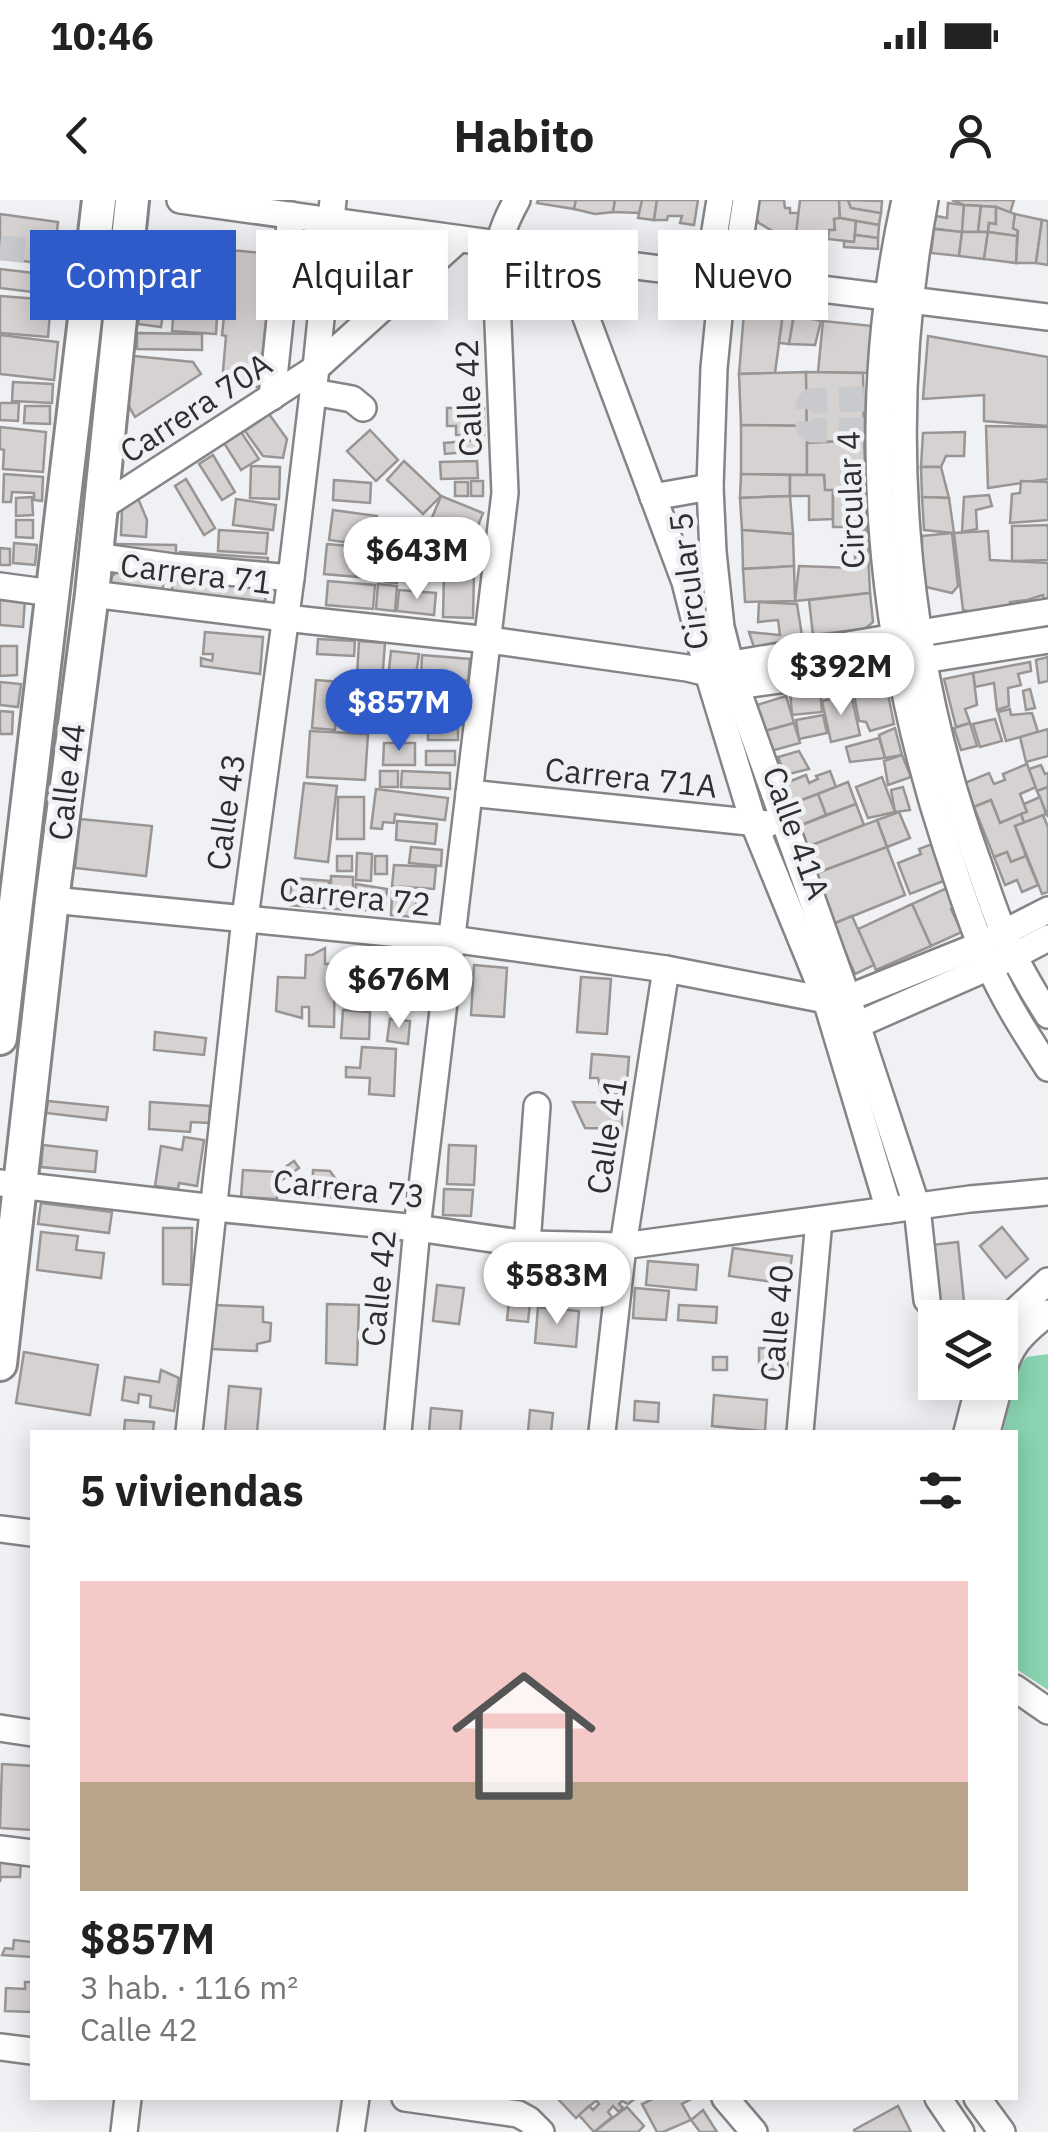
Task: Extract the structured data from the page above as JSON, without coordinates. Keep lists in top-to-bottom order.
{
  "streets": {
    "main road": ["Calle 44"],
    "street": [
      "Calle 42",
      "Carrera 70A",
      "Circular 4",
      "Carrera 71",
      "Circular 5",
      "Carrera 71A",
      "Calle 43",
      "Calle 41A",
      "Carrera 72",
      "Calle 41",
      "Carrera 73",
      "Calle 40"
    ]
  },
  "crossings": [
    ["Calle 42", "Carrera 71"],
    ["Calle 42", "Carrera 71A"],
    ["Calle 42", "Carrera 72"],
    ["Calle 42", "Carrera 73"],
    ["Carrera 70A", "Calle 44"],
    ["Carrera 70A", "Calle 43"],
    ["Circular 4", "Carrera 71"],
    ["Carrera 71", "Circular 5"],
    ["Carrera 71", "Calle 44"],
    ["Carrera 71", "Calle 43"],
    ["Carrera 71", "Calle 41A"],
    ["Circular 5", "Carrera 71A"],
    ["Circular 5", "Calle 41A"],
    ["Circular 5", "Carrera 72"],
    ["Circular 5", "Carrera 73"],
    ["Carrera 71A", "Calle 41A"],
    ["Calle 44", "Carrera 72"],
    ["Calle 44", "Carrera 73"],
    ["Calle 43", "Carrera 72"],
    ["Calle 43", "Carrera 73"],
    ["Calle 41A", "Carrera 72"],
    ["Calle 41A", "Carrera 73"],
    ["Carrera 72", "Calle 41"],
    ["Calle 41", "Carrera 73"],
    ["Carrera 73", "Calle 40"]
  ],
  "page": {
    "status": "10:46",
    "header": "Habito",
    "chip": [
      "Comprar",
      "Alquilar",
      "Filtros",
      "Nuevo"
    ],
    "price": [
      "$643M",
      "$392M",
      "$857M",
      "$676M",
      "$583M"
    ],
    "heading": "5 viviendas",
    "list": [
      {
        "name": "$857M",
        "note": "3 hab. · 116 m² · Calle 42"
      }
    ]
  }
}
